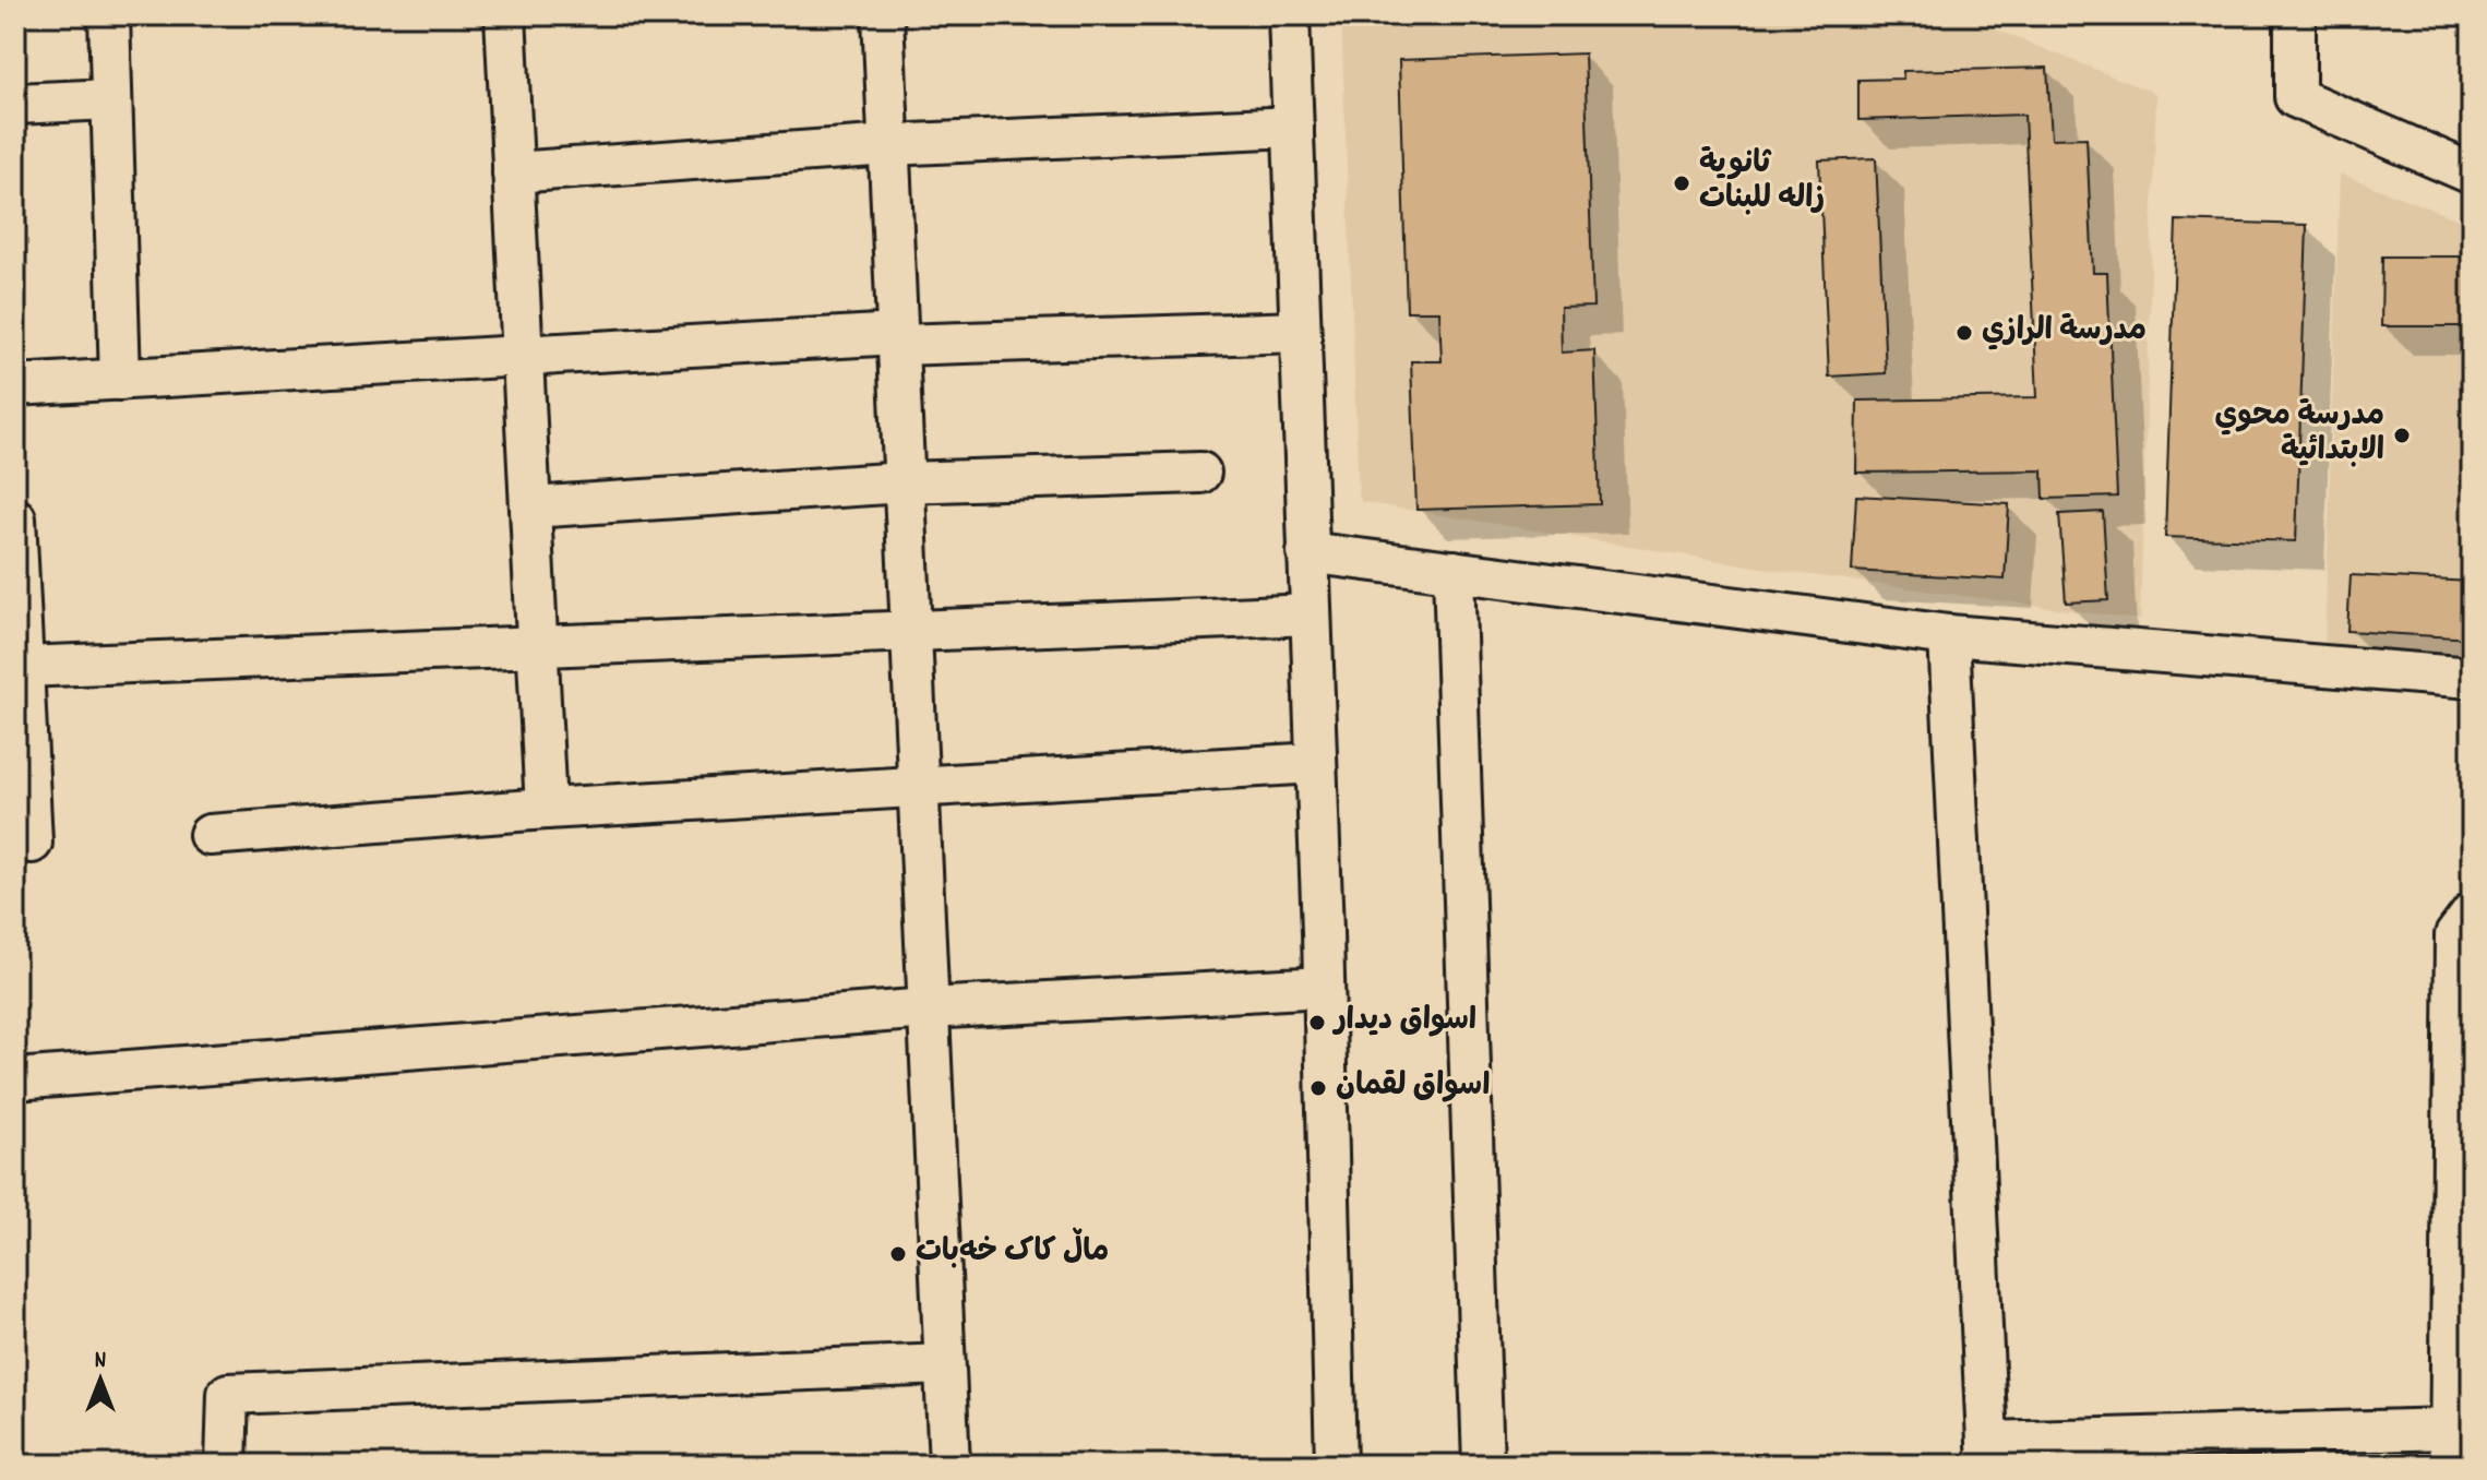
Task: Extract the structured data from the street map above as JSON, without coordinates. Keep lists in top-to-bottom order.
{
  "places": [
    "ثانوية زاله للبنات",
    "مدرسة الرازي",
    "مدرسة محوي الابتدائية",
    "اسواق ديدار",
    "اسواق لقمان",
    "ماڵ کاک خەبات"
  ],
  "north": "top"
}
